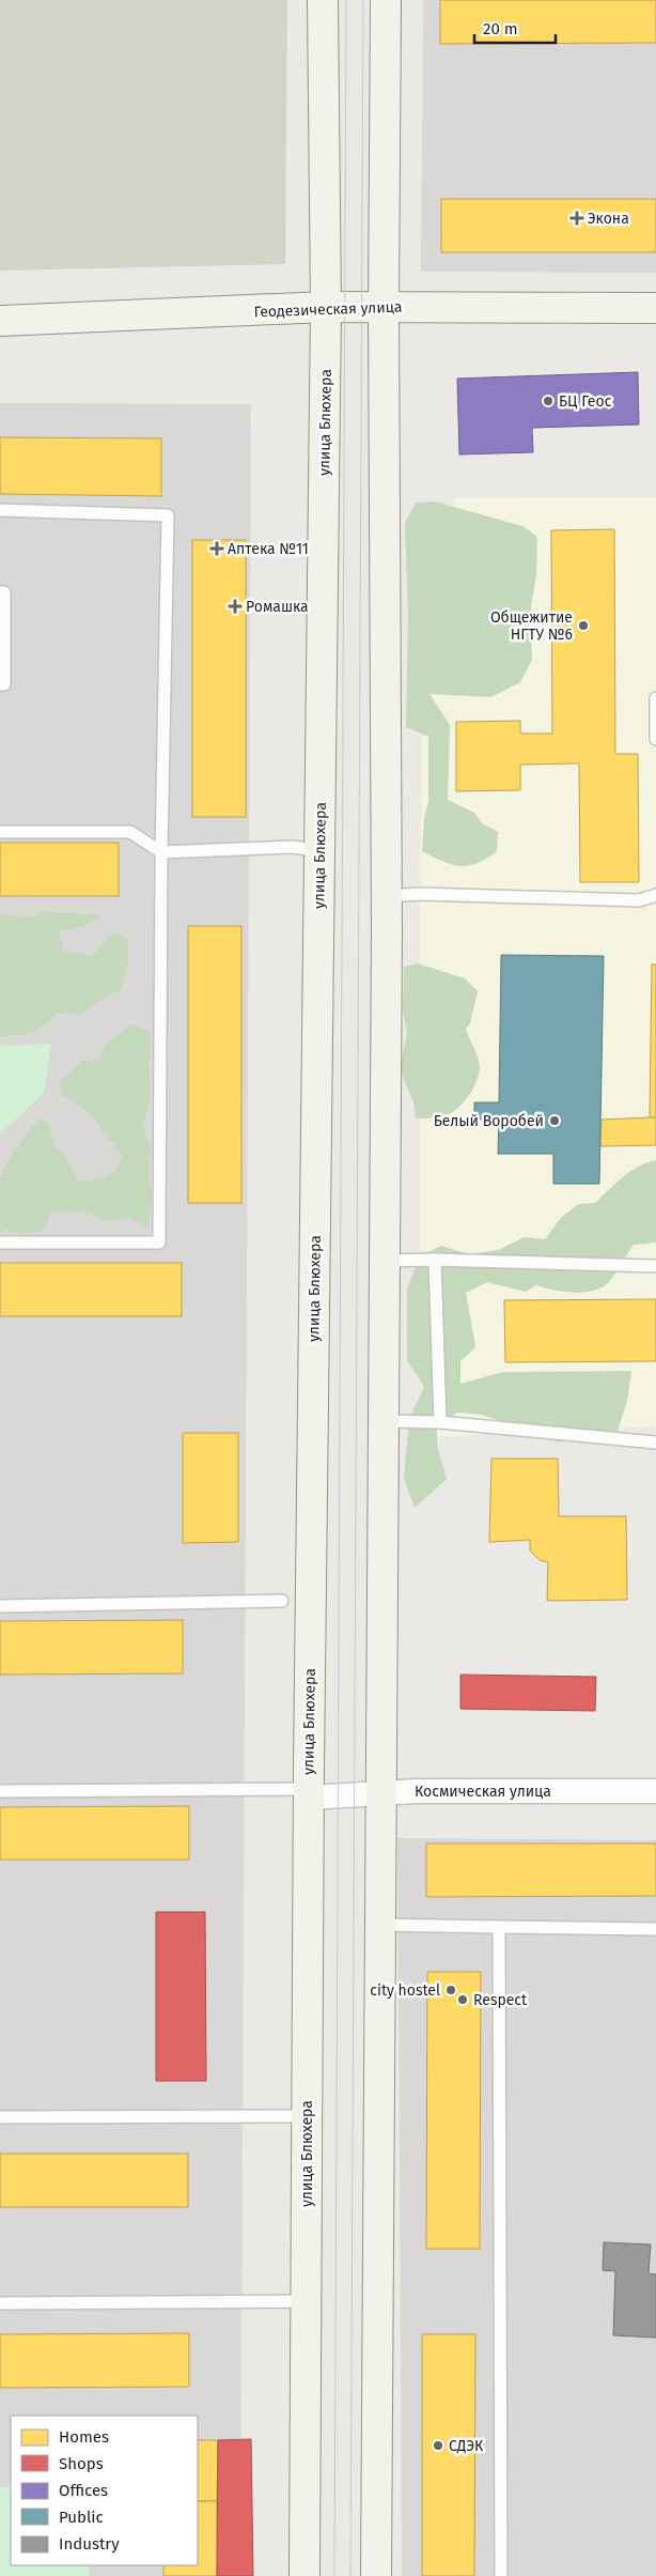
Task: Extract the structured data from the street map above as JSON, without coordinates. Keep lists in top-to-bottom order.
{
  "streets": {
    "street": ["Геодезическая улица", "улица Блюхера", "Космическая улица"]
  },
  "crossings": [
    ["Геодезическая улица", "улица Блюхера"],
    ["улица Блюхера", "Космическая улица"]
  ],
  "places": {
    "health": ["Экона", "Аптека №11", "Ромашка"],
    "other": [
      "БЦ Геос",
      "Общежитие НГТУ №6",
      "Белый Воробей",
      "city hostel",
      "Respect",
      "СДЭК"
    ]
  },
  "legend": [
    "Homes",
    "Shops",
    "Offices",
    "Public",
    "Industry"
  ],
  "scale_bar": "20 m"
}
